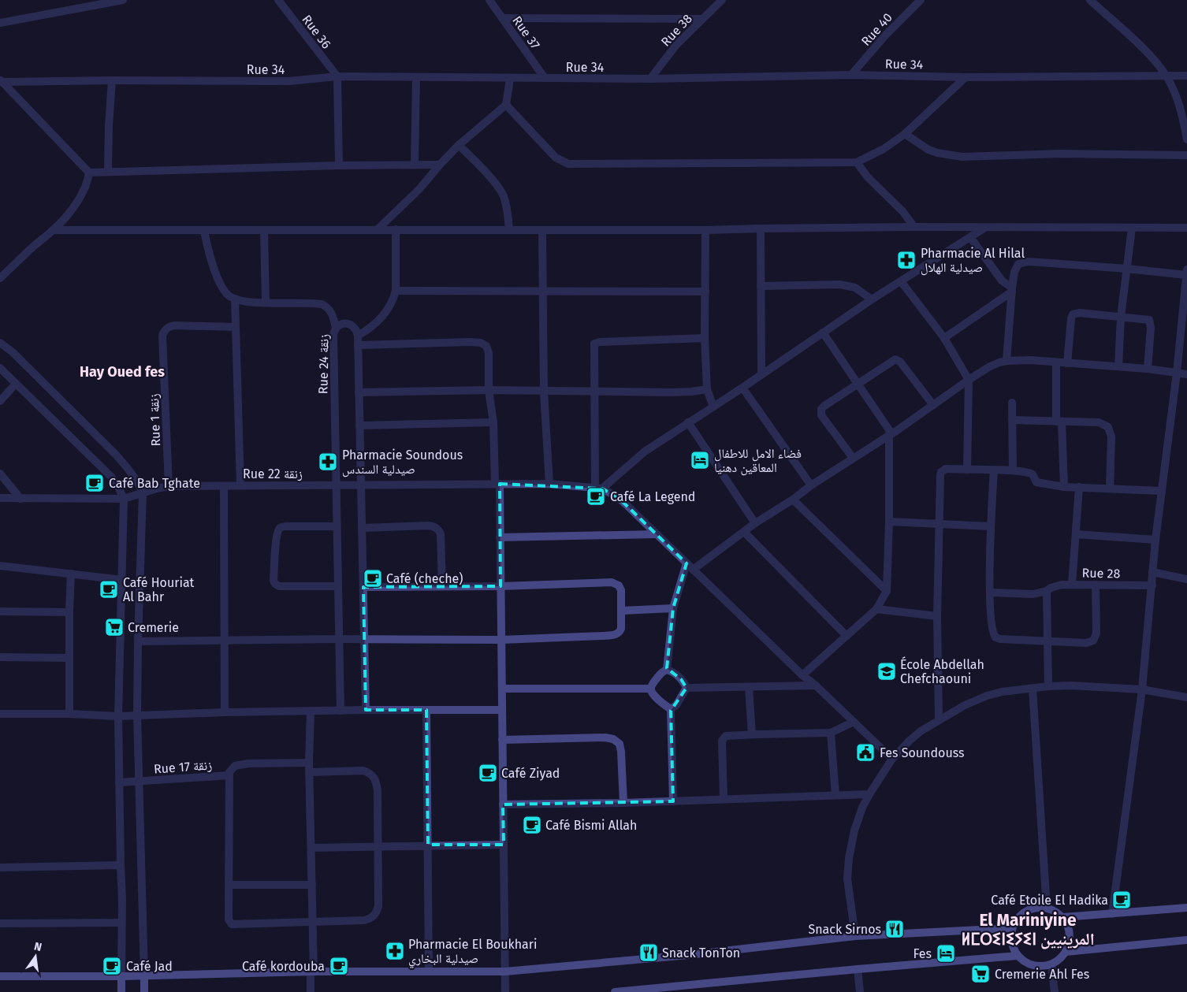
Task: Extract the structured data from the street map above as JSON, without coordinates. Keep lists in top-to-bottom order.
{
  "streets": {
    "street": [
      "Rue 40",
      "Rue 38",
      "Rue 36",
      "Rue 37",
      "Rue 34",
      "Rue 24 زنقة",
      "Rue 1 زنقة",
      "Rue 22 زنقة",
      "Rue 28",
      "Rue 17 زنقة"
    ]
  },
  "crossings": [
    ["Rue 40", "Rue 34"],
    ["Rue 38", "Rue 34"],
    ["Rue 36", "Rue 34"],
    ["Rue 37", "Rue 34"],
    ["Rue 24 زنقة", "Rue 22 زنقة"],
    ["Rue 1 زنقة", "Rue 22 زنقة"]
  ],
  "districts": ["Hay Oued fes", "El Mariniyine ⵍⵎⵔⵉⵏⵉⵢⵉⵏ المرينيين"],
  "places": {
    "pharmacy": ["Pharmacie Al Hilal صيدلية الهلال", "Pharmacie Soundous صيدلية السندس", "Pharmacie El Boukhari صيدلية البخاري"],
    "hotel": ["فضاء الامل للاطفال المعاقين دهنيا", "Fes"],
    "cafe": [
      "Café Bab Tghate",
      "Café La Legend",
      "Café (cheche)",
      "Café Houriat Al Bahr",
      "Café Ziyad",
      "Café Bismi Allah",
      "Café Etoile El Hadika",
      "Café Jad",
      "Café kordouba"
    ],
    "supermarket": ["Cremerie", "Cremerie Ahl Fes"],
    "school or university": ["École Abdellah Chefchaouni"],
    "public building": ["Fes Soundouss"],
    "restaurant": ["Snack Sirnos", "Snack TonTon"]
  },
  "north": "top"
}
